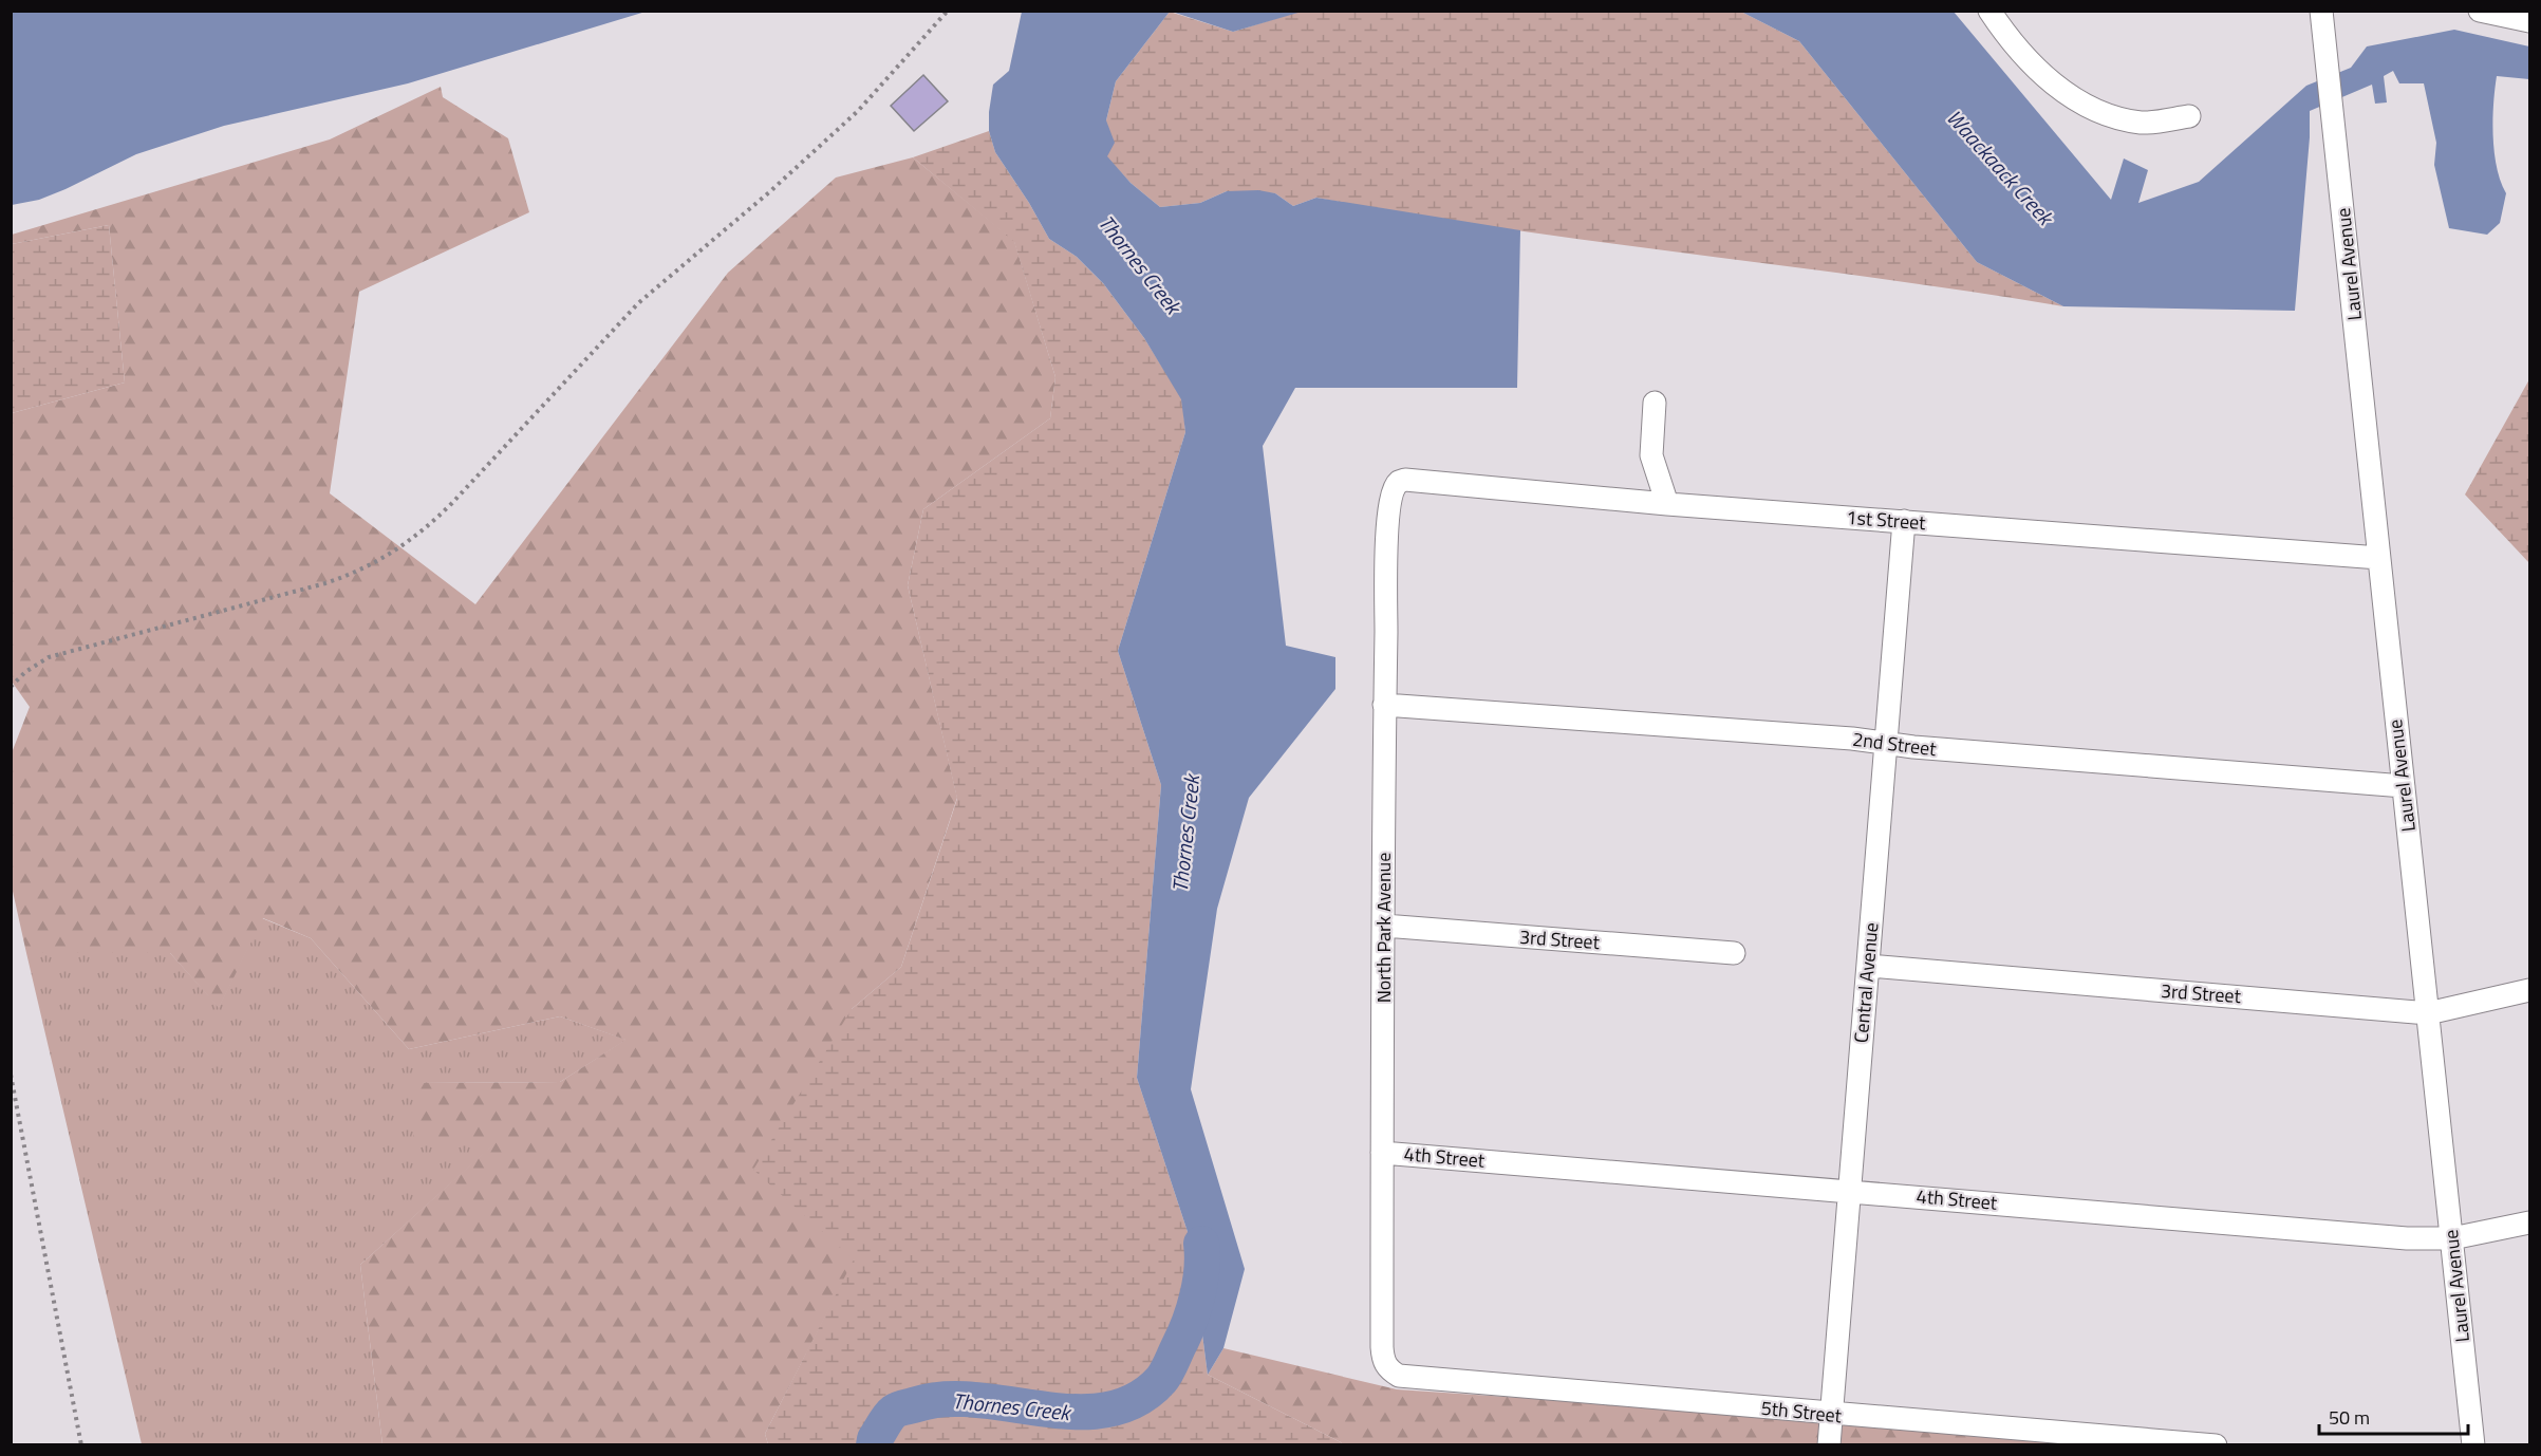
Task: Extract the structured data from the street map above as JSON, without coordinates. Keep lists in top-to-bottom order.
{
  "streets": {
    "street": [
      "Laurel Avenue",
      "1st Street",
      "2nd Street",
      "North Park Avenue",
      "3rd Street",
      "Central Avenue",
      "4th Street",
      "5th Street"
    ]
  },
  "crossings": [
    ["Laurel Avenue", "1st Street"],
    ["Laurel Avenue", "2nd Street"],
    ["Laurel Avenue", "3rd Street"],
    ["Laurel Avenue", "4th Street"],
    ["1st Street", "North Park Avenue"],
    ["1st Street", "Central Avenue"],
    ["2nd Street", "North Park Avenue"],
    ["2nd Street", "Central Avenue"],
    ["North Park Avenue", "3rd Street"],
    ["North Park Avenue", "4th Street"],
    ["North Park Avenue", "5th Street"],
    ["3rd Street", "Central Avenue"],
    ["Central Avenue", "4th Street"],
    ["Central Avenue", "5th Street"]
  ],
  "water": ["Waackaack Creek", "Thornes Creek"],
  "scale_bar": "50 m"
}
